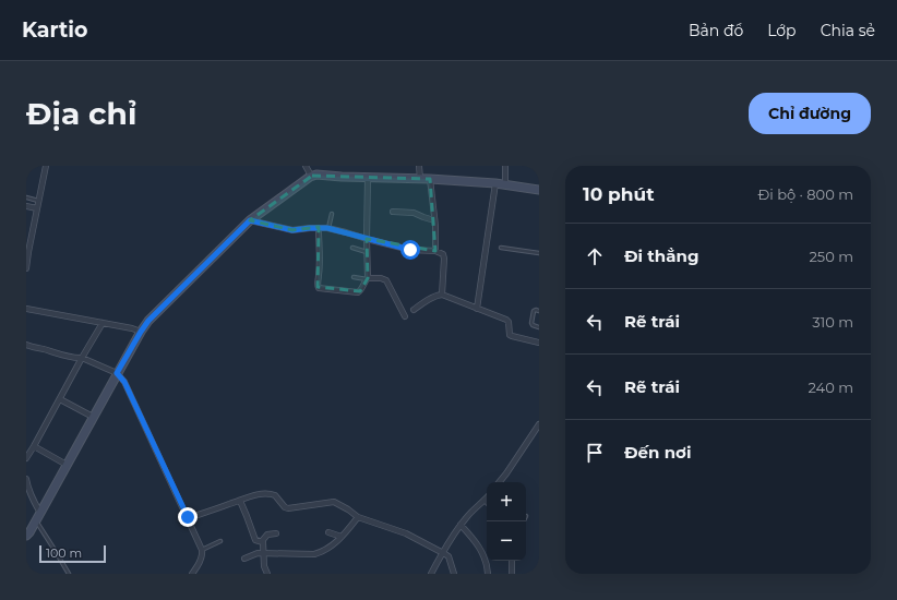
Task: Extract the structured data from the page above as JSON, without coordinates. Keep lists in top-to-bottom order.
{
  "scale_bar": "100 m",
  "page": {
    "header": "Kartio",
    "nav": ["Bản đồ", "Lớp", "Chia sẻ"],
    "buttons": "Chỉ đường",
    "title": "Địa chỉ",
    "heading": ["10 phút", "Đi bộ · 800 m"],
    "list": [
      ["Đi thẳng", "250 m"],
      ["Rẽ trái", "310 m"],
      ["Rẽ trái", "240 m"],
      "Đến nơi"
    ],
    "map_buttons": ["+", "−"],
    "scale": "100 m"
  }
}
